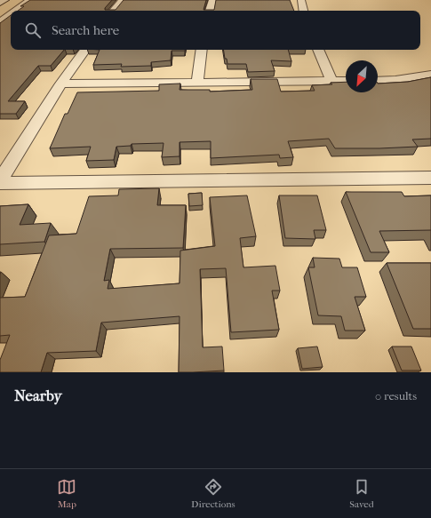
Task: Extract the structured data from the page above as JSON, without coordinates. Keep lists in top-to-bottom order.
{
  "north": "bottom left",
  "page": {
    "search": "Search here",
    "heading": ["Nearby", "0 results"],
    "nav": ["Map", "Directions", "Saved"]
  }
}
